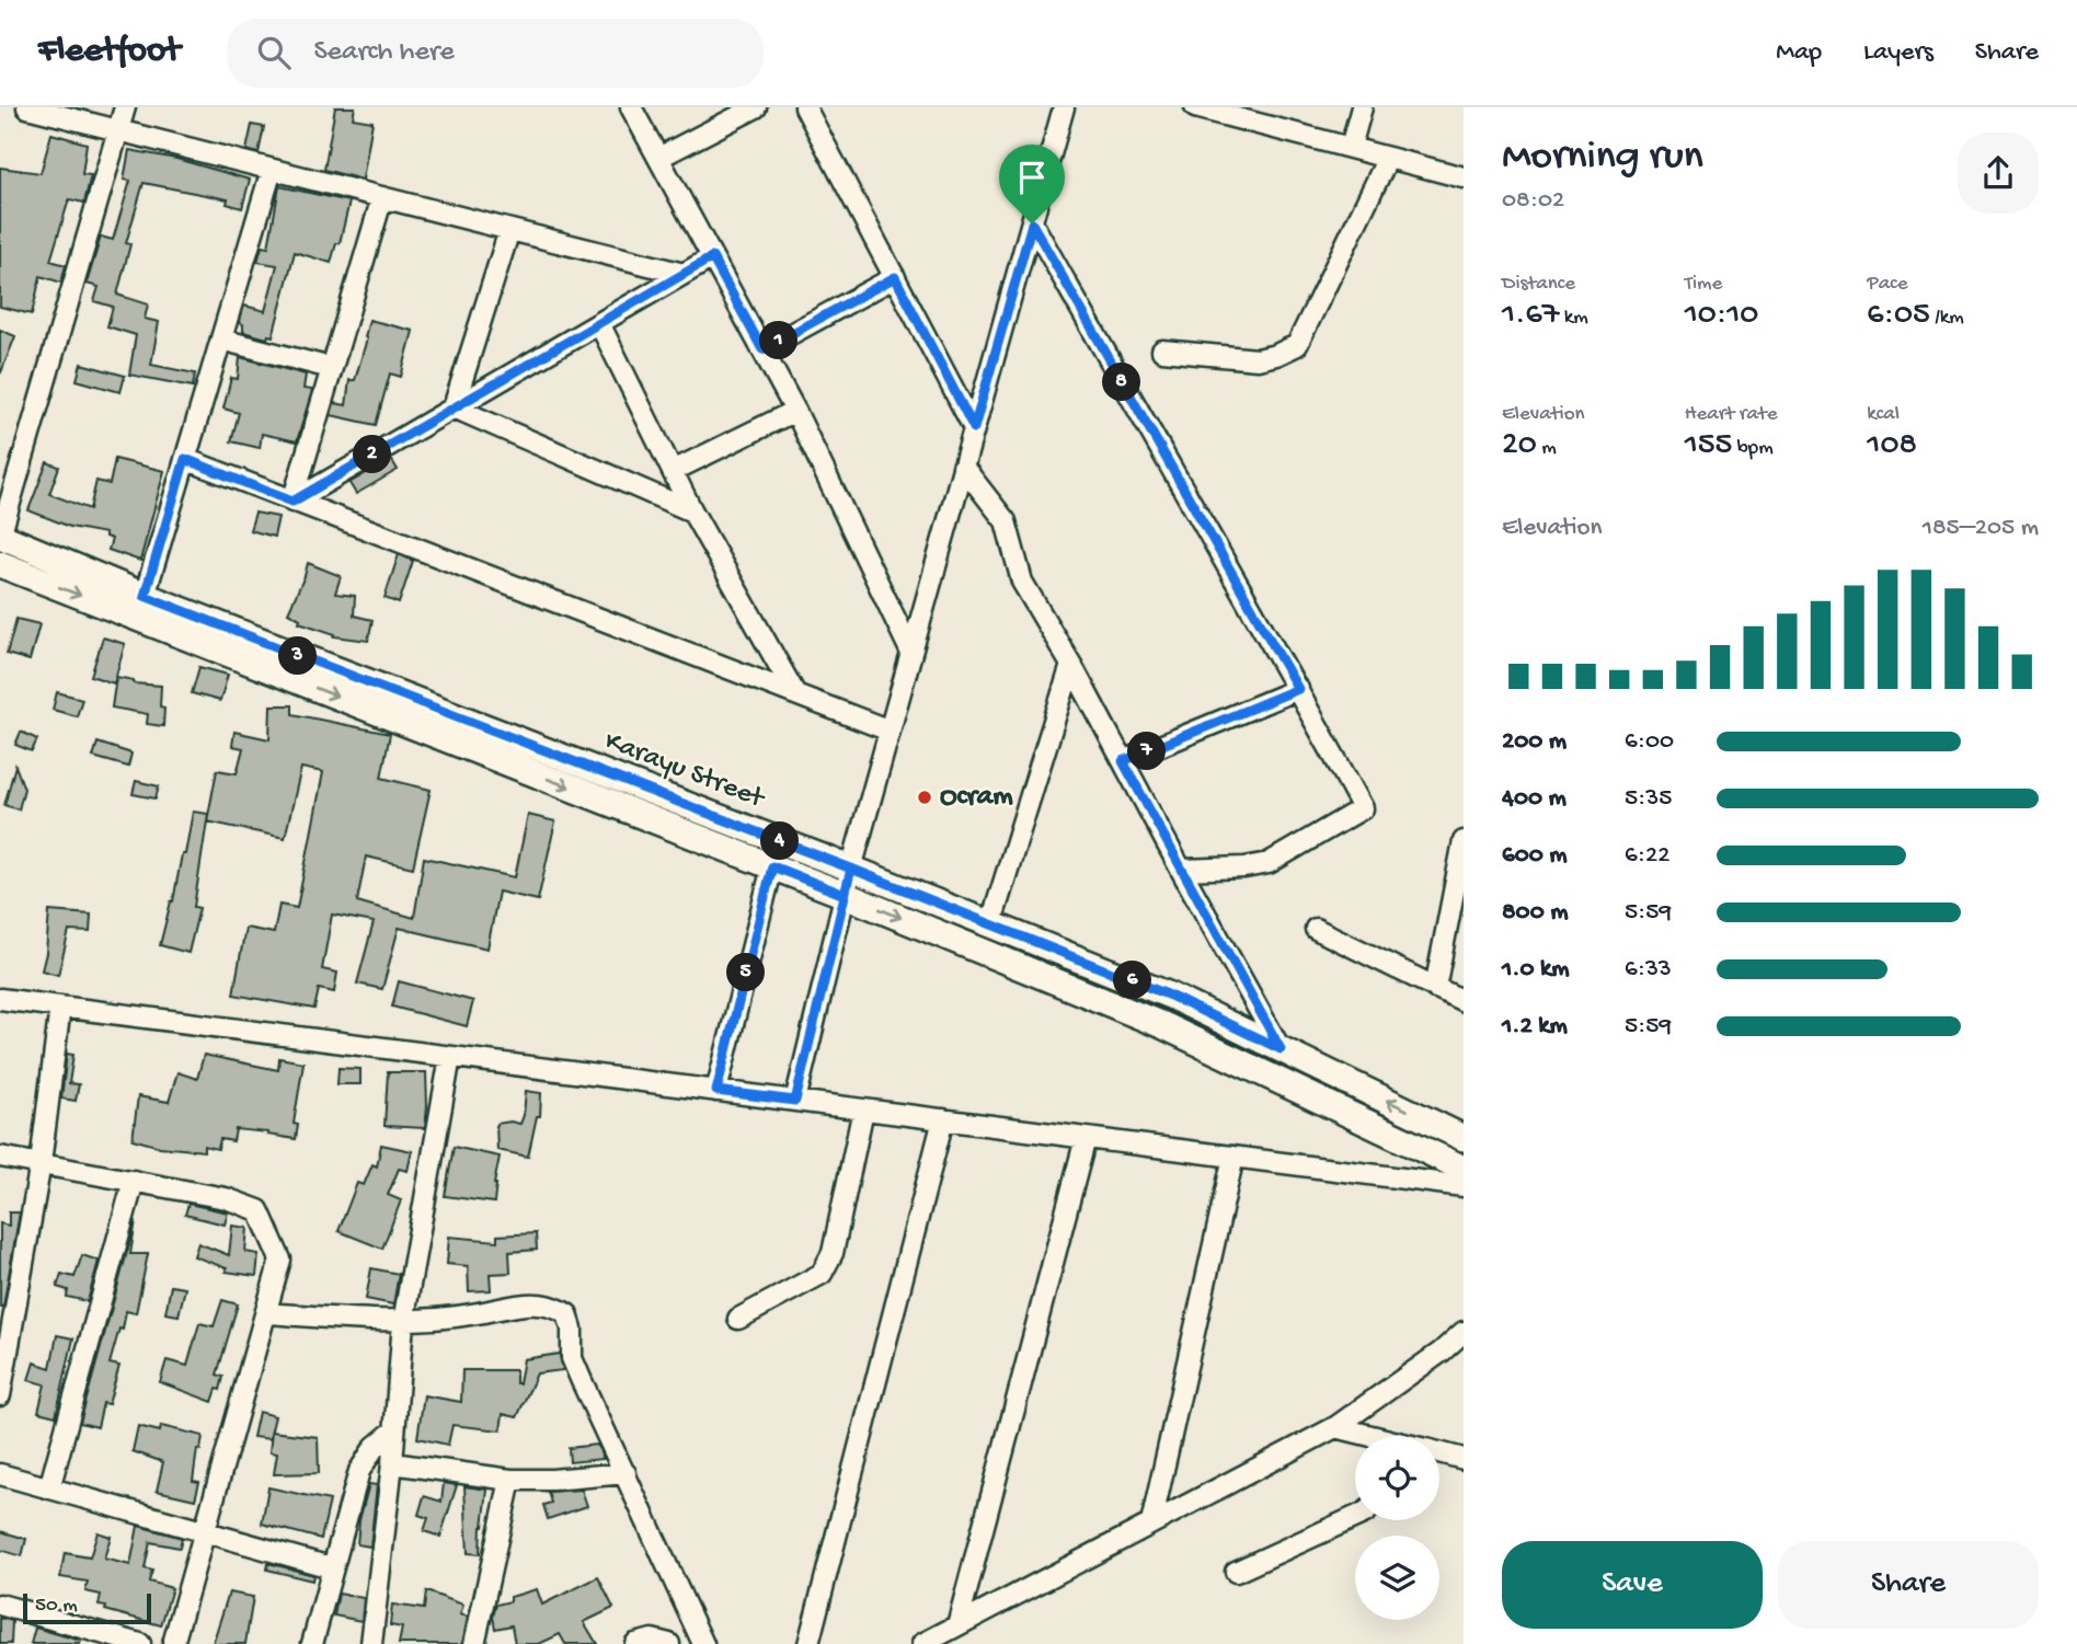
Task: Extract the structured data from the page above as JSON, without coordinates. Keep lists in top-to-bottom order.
{
  "streets": {
    "main road": ["Karayu Street"]
  },
  "places": ["Ocram"],
  "scale_bar": "50 m",
  "page": {
    "header": "Fleetfoot",
    "search": "Search here",
    "nav": ["Map", "Layers", "Share"],
    "heading": ["Morning run", "08:02"],
    "stats": [
      ["Distance", "1.67 km"],
      ["Time", "10:10"],
      ["Pace", "6:05 /km"],
      ["Elevation", "20 m"],
      ["Heart rate", "155 bpm"],
      ["kcal", "108"]
    ],
    "pins": [
      "1",
      "8",
      "2",
      "3",
      "7",
      "4",
      "5",
      "6"
    ],
    "chart": ["Elevation", "185–205 m"],
    "list": [
      {
        "name": "200 m",
        "note": "6:00"
      },
      {
        "name": "400 m",
        "note": "5:35"
      },
      {
        "name": "600 m",
        "note": "6:22"
      },
      {
        "name": "800 m",
        "note": "5:59"
      },
      {
        "name": "1.0 km",
        "note": "6:33"
      },
      {
        "name": "1.2 km",
        "note": "5:59"
      }
    ],
    "buttons": ["Save", "Share"],
    "scale": "50 m"
  }
}
